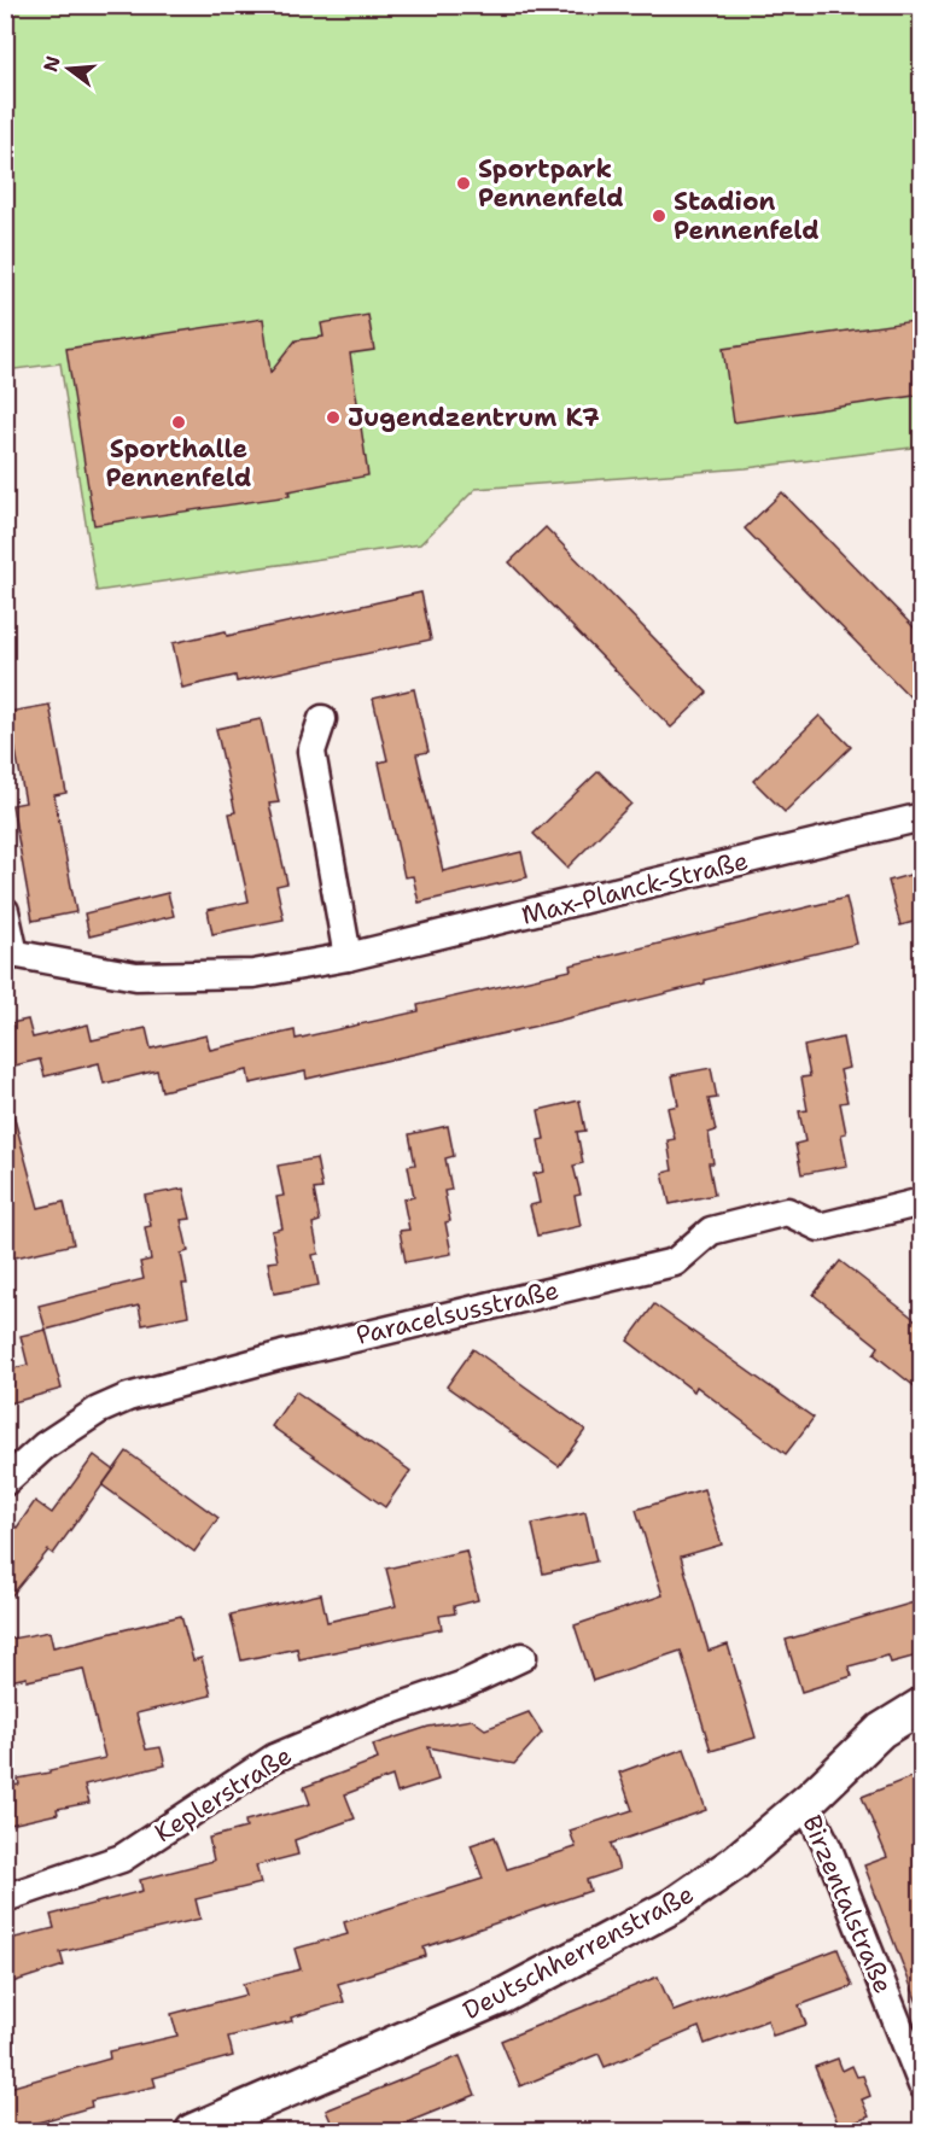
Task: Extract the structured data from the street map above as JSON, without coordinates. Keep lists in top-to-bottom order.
{
  "streets": {
    "street": [
      "Max-Planck-Straße",
      "Paracelsusstraße",
      "Keplerstraße",
      "Birzentalstraße",
      "Deutschherrenstraße"
    ]
  },
  "crossings": [
    ["Birzentalstraße", "Deutschherrenstraße"]
  ],
  "places": [
    "Sportpark Pennenfeld",
    "Stadion Pennenfeld",
    "Jugendzentrum K7",
    "Sporthalle Pennenfeld"
  ],
  "north": "left"
}
